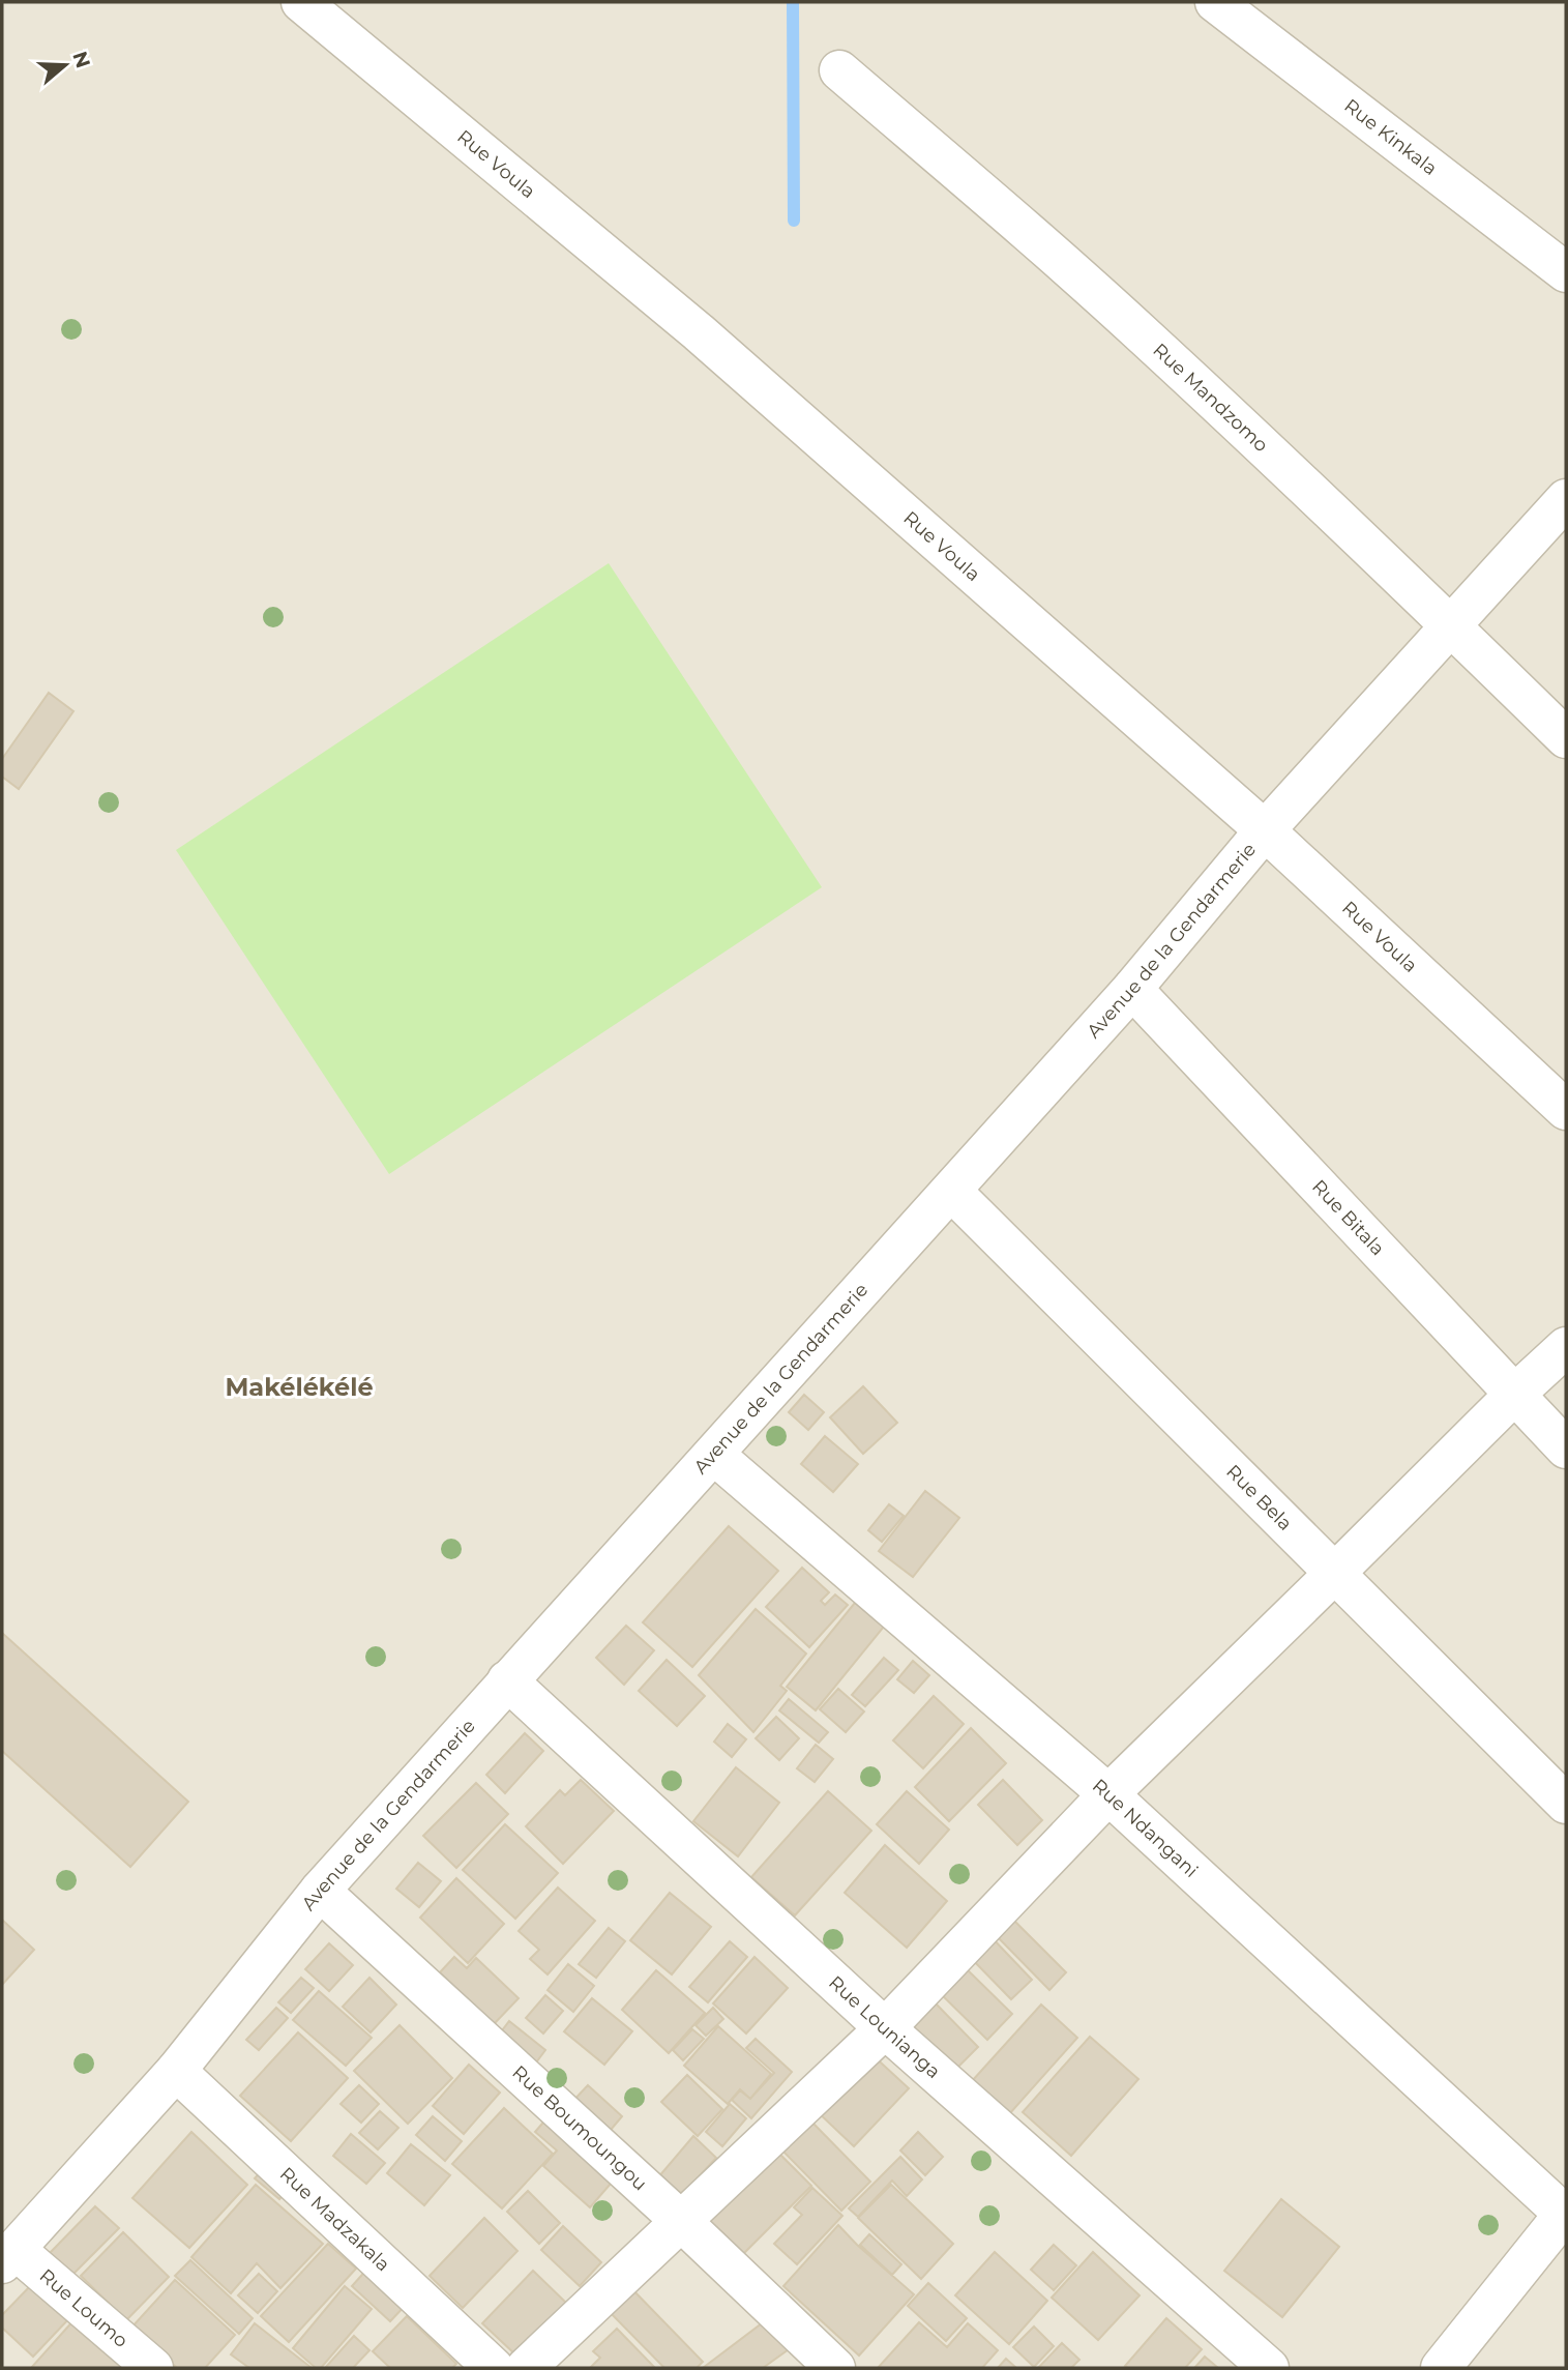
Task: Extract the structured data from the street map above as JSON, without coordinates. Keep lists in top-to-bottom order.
{
  "streets": {
    "street": [
      "Rue Kinkala",
      "Rue Voula",
      "Rue Mandzomo",
      "Avenue de la Gendarmerie",
      "Rue Bitala",
      "Rue Bela",
      "Rue Ndangani",
      "Rue Lounianga",
      "Rue Boumoungou",
      "Rue Madzakala",
      "Rue Loumo"
    ]
  },
  "crossings": [
    ["Rue Voula", "Avenue de la Gendarmerie"],
    ["Rue Mandzomo", "Avenue de la Gendarmerie"],
    ["Avenue de la Gendarmerie", "Rue Bitala"],
    ["Avenue de la Gendarmerie", "Rue Bela"],
    ["Avenue de la Gendarmerie", "Rue Ndangani"],
    ["Avenue de la Gendarmerie", "Rue Lounianga"],
    ["Avenue de la Gendarmerie", "Rue Boumoungou"],
    ["Avenue de la Gendarmerie", "Rue Madzakala"],
    ["Avenue de la Gendarmerie", "Rue Loumo"]
  ],
  "districts": ["Makélékélé"],
  "north": "right"
}
